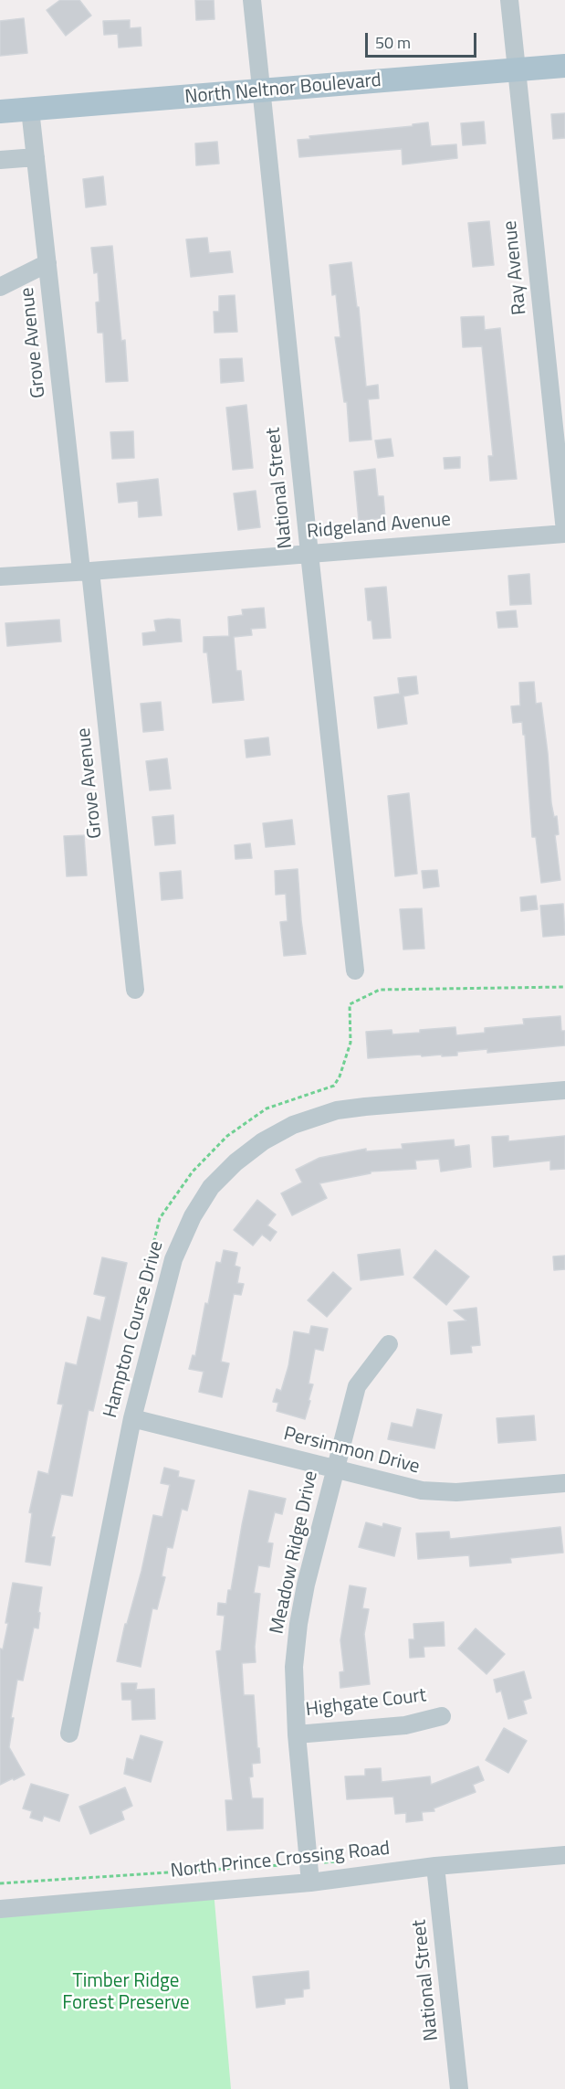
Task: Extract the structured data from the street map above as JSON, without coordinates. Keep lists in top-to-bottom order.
{
  "streets": {
    "main road": ["North Neltnor Boulevard"],
    "street": [
      "Ray Avenue",
      "Grove Avenue",
      "National Street",
      "Ridgeland Avenue",
      "Hampton Course Drive",
      "Persimmon Drive",
      "Meadow Ridge Drive",
      "Highgate Court",
      "North Prince Crossing Road"
    ]
  },
  "crossings": [
    ["North Neltnor Boulevard", "Ray Avenue"],
    ["North Neltnor Boulevard", "Grove Avenue"],
    ["North Neltnor Boulevard", "National Street"],
    ["Ray Avenue", "Ridgeland Avenue"],
    ["Grove Avenue", "Ridgeland Avenue"],
    ["National Street", "Ridgeland Avenue"],
    ["National Street", "North Prince Crossing Road"],
    ["Hampton Course Drive", "Persimmon Drive"],
    ["Persimmon Drive", "Meadow Ridge Drive"],
    ["Meadow Ridge Drive", "Highgate Court"],
    ["Meadow Ridge Drive", "North Prince Crossing Road"]
  ],
  "parks": ["Timber Ridge Forest Preserve"],
  "scale_bar": "50 m"
}
